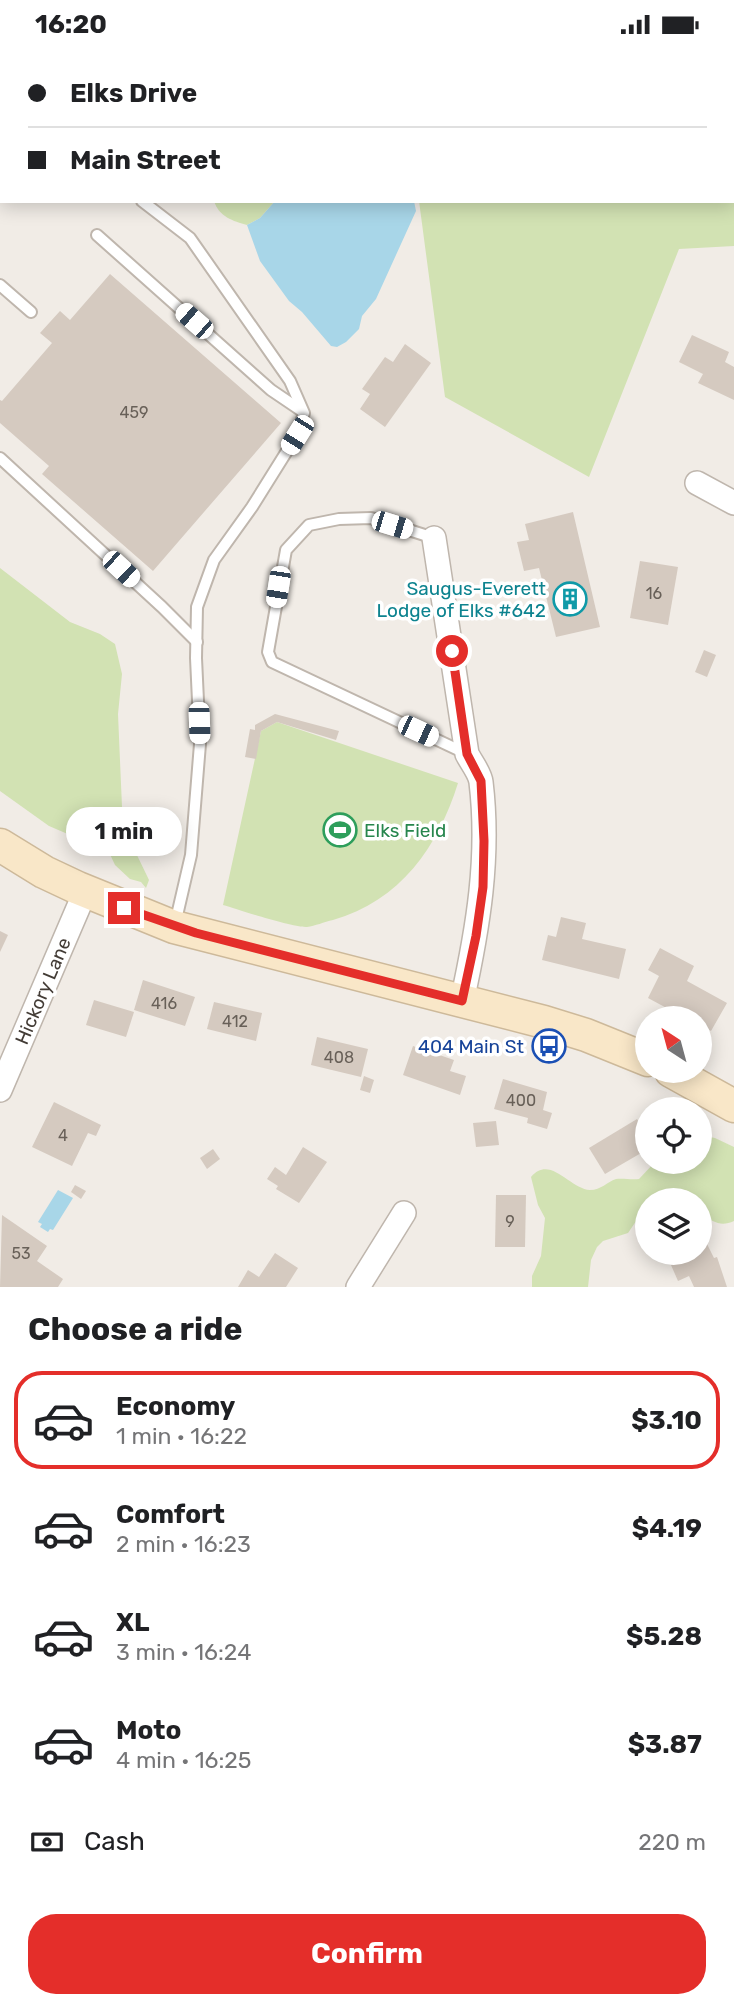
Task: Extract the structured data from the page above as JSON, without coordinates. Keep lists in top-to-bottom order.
{
  "streets": {
    "street": ["Hickory Lane"]
  },
  "places": {
    "building": ["Saugus-Everett Lodge of Elks #642"],
    "sports": ["Elks Field"],
    "bus stop": ["404 Main St"]
  },
  "house_numbers": [
    "459",
    "16",
    "416",
    "412",
    "408",
    "400",
    "4",
    "9",
    "53"
  ],
  "north": "top left",
  "page": {
    "status": "16:20",
    "banner": ["Elks Drive", "Main Street"],
    "bubble": "1 min",
    "heading": "Choose a ride",
    "list": [
      {
        "name": "Economy",
        "note": "1 min · 16:22",
        "value": "$3.10"
      },
      {
        "name": "Comfort",
        "note": "2 min · 16:23",
        "value": "$4.19"
      },
      {
        "name": "XL",
        "note": "3 min · 16:24",
        "value": "$5.28"
      },
      {
        "name": "Moto",
        "note": "4 min · 16:25",
        "value": "$3.87"
      }
    ],
    "pay": ["Cash", "220 m"],
    "buttons": "Confirm"
  }
}
